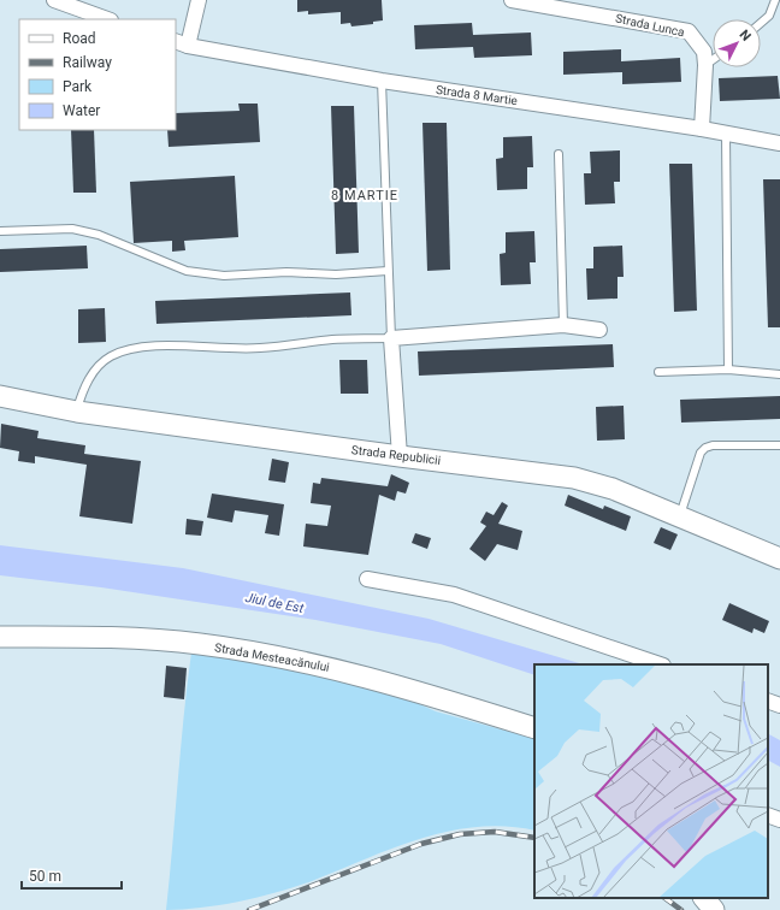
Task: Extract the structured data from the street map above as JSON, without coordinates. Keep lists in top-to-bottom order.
{
  "streets": {
    "main road": ["Strada Republicii", "Strada Mesteacănului"],
    "street": ["Strada Lunca", "Strada 8 Martie"]
  },
  "crossings": [
    ["Strada Lunca", "Strada 8 Martie"]
  ],
  "districts": ["8 MARTIE"],
  "water": ["Jiul de Est"],
  "legend": [
    "Road",
    "Railway",
    "Park",
    "Water"
  ],
  "scale_bar": "50 m",
  "north": "top right"
}
